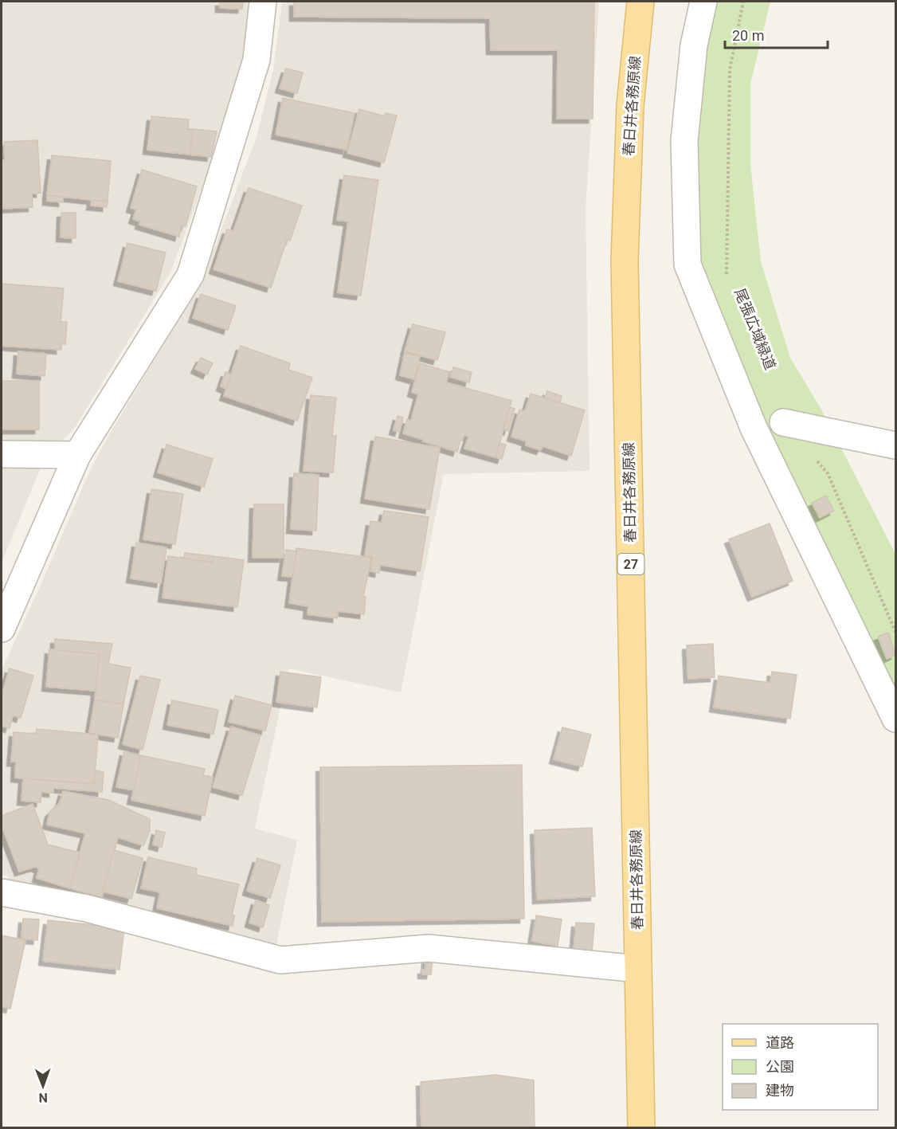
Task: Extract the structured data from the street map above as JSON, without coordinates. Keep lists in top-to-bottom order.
{
  "streets": {
    "main road": ["春日井各務原線", "27"],
    "path": ["尾張広域緑道"]
  },
  "legend": ["道路", "公園", "建物"],
  "scale_bar": "20 m",
  "north": "bottom"
}
